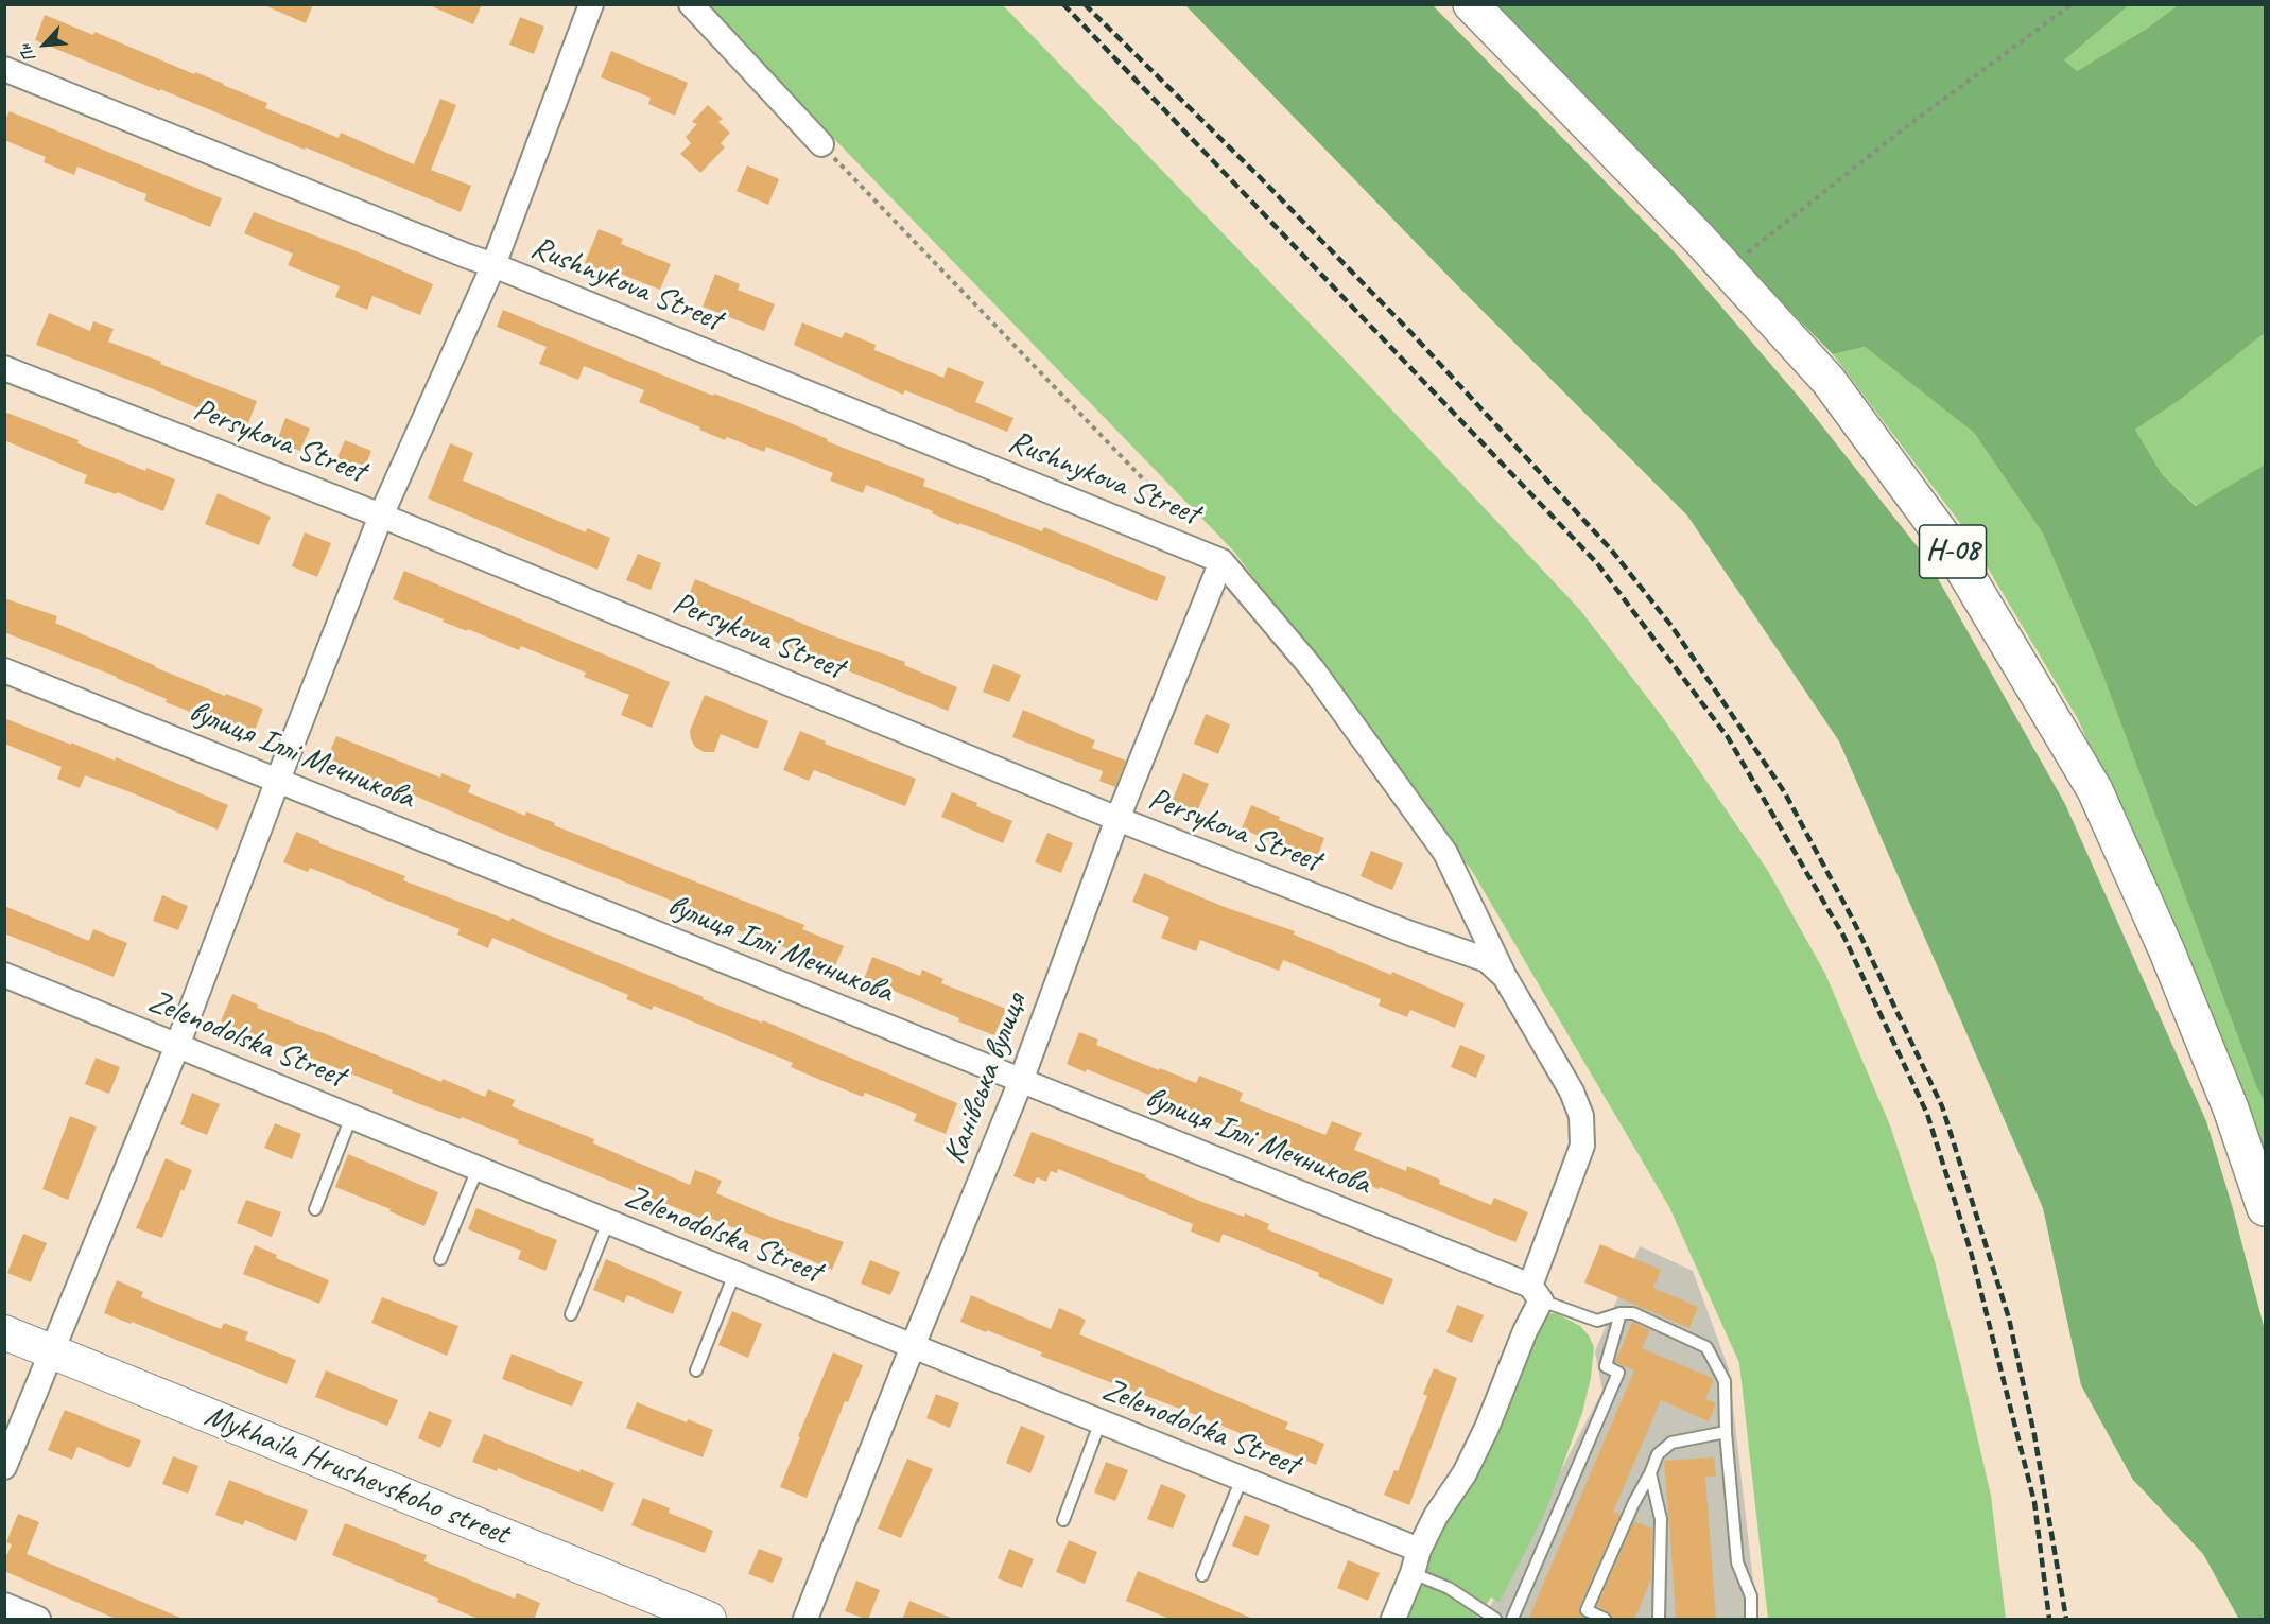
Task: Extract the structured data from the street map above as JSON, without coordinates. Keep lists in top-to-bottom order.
{
  "streets": {
    "main road": ["Н-08"],
    "street": [
      "Rushnykova Street",
      "Persykova Street",
      "вулиця Іллі Мечникова",
      "Zelenodolska Street",
      "Канівська вулиця",
      "Mykhaila Hrushevskoho street"
    ]
  },
  "crossings": [
    ["Rushnykova Street", "Канівська вулиця"],
    ["Persykova Street", "Канівська вулиця"],
    ["вулиця Іллі Мечникова", "Канівська вулиця"],
    ["Zelenodolska Street", "Канівська вулиця"]
  ],
  "north": "bottom left"
}
